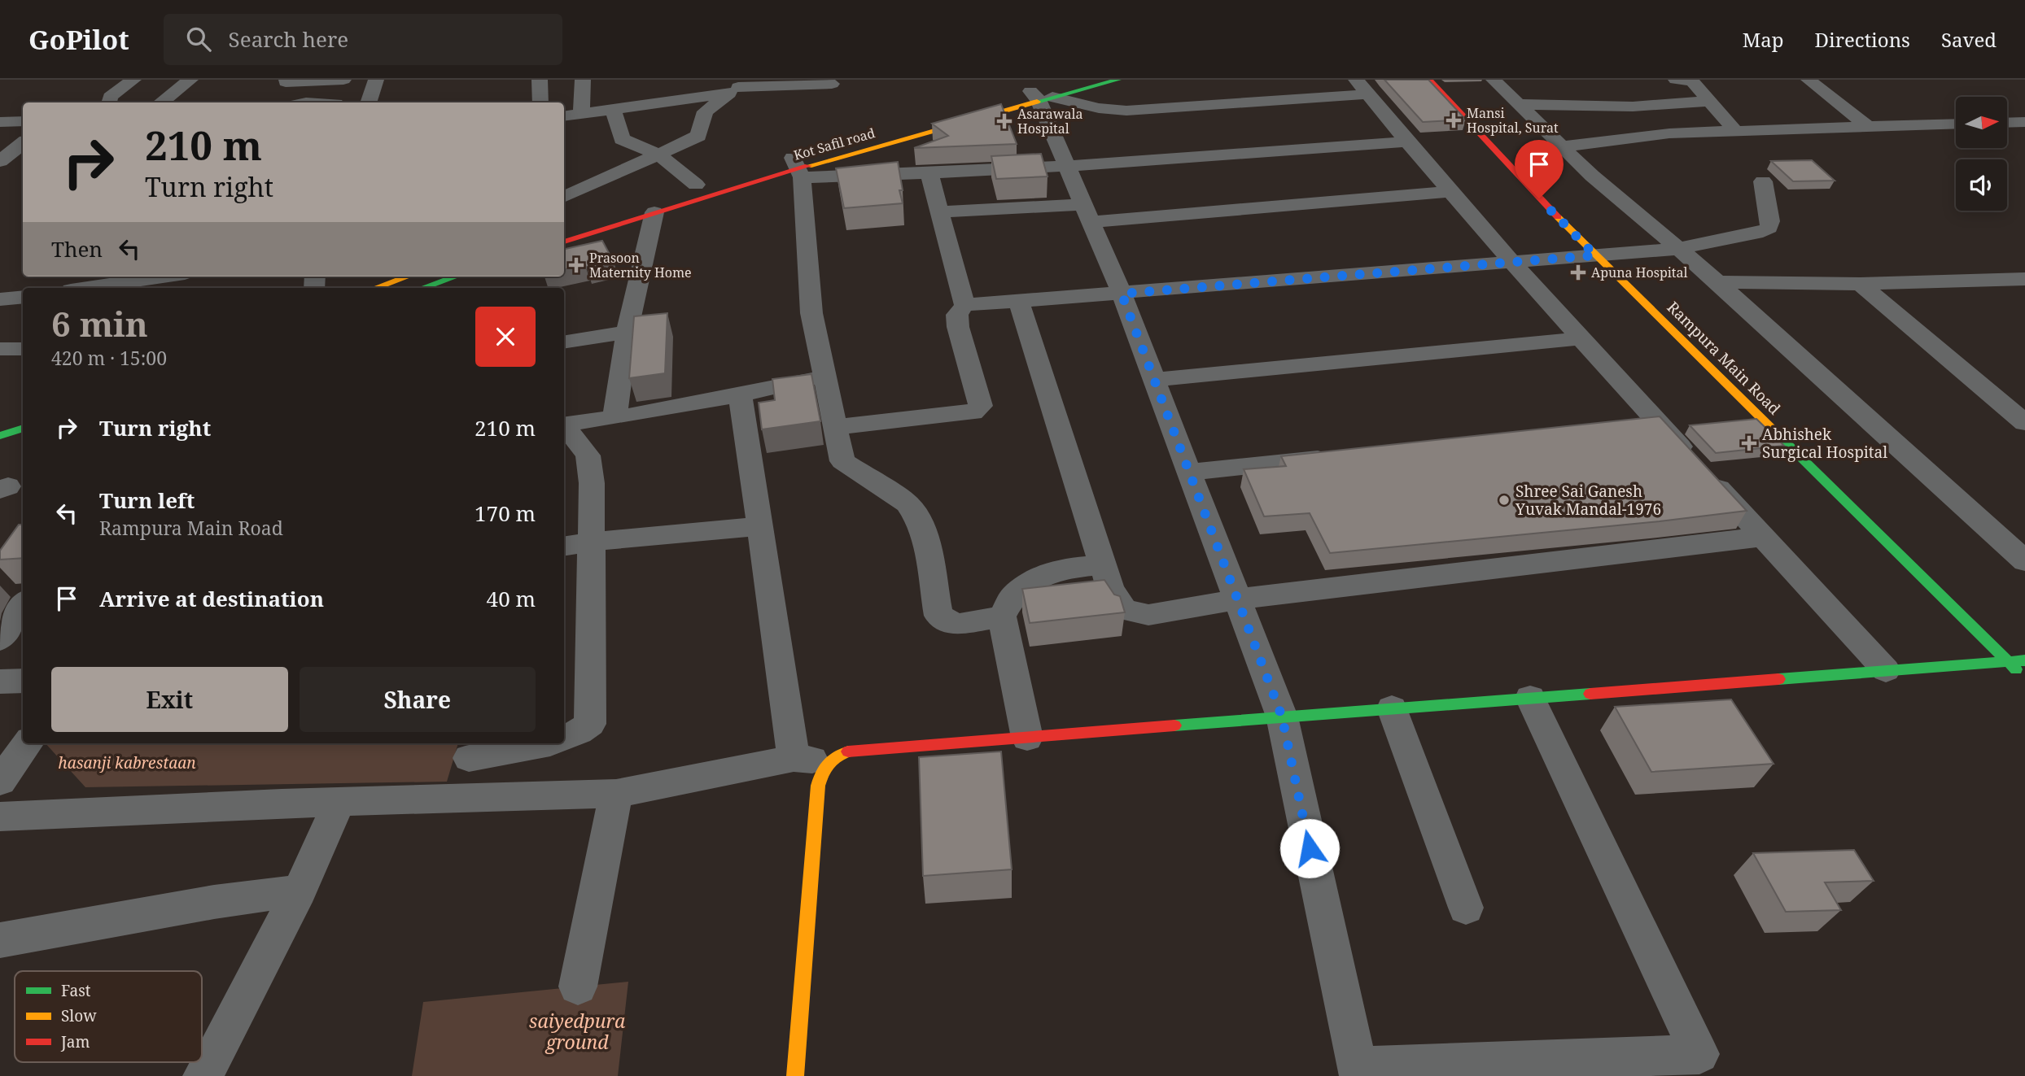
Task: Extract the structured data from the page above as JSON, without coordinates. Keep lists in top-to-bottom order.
{
  "streets": {
    "street": ["Kot Safil road", "Rampura Main Road"]
  },
  "parks": ["hasanji kabrestaan", "saiyedpura ground"],
  "places": {
    "health": [
      "Mansi Hospital, Surat",
      "Asarawala Hospital",
      "Prasoon Maternity Home",
      "Apuna Hospital",
      "Abhishek Surgical Hospital"
    ],
    "other": ["Shree Sai Ganesh Yuvak Mandal-1976"]
  },
  "legend": ["Fast", "Slow", "Jam"],
  "north": "right",
  "page": {
    "header": "GoPilot",
    "search": "Search here",
    "nav": ["Map", "Directions", "Saved"],
    "turn": ["210 m", "Turn right"],
    "then": "Then",
    "heading": ["6 min", "420 m · 15:00"],
    "list": [
      {
        "name": "Turn right",
        "value": "210 m"
      },
      {
        "name": "Turn left",
        "note": "Rampura Main Road",
        "value": "170 m"
      },
      {
        "name": "Arrive at destination",
        "value": "40 m"
      }
    ],
    "buttons": ["Exit", "Share"]
  }
}
